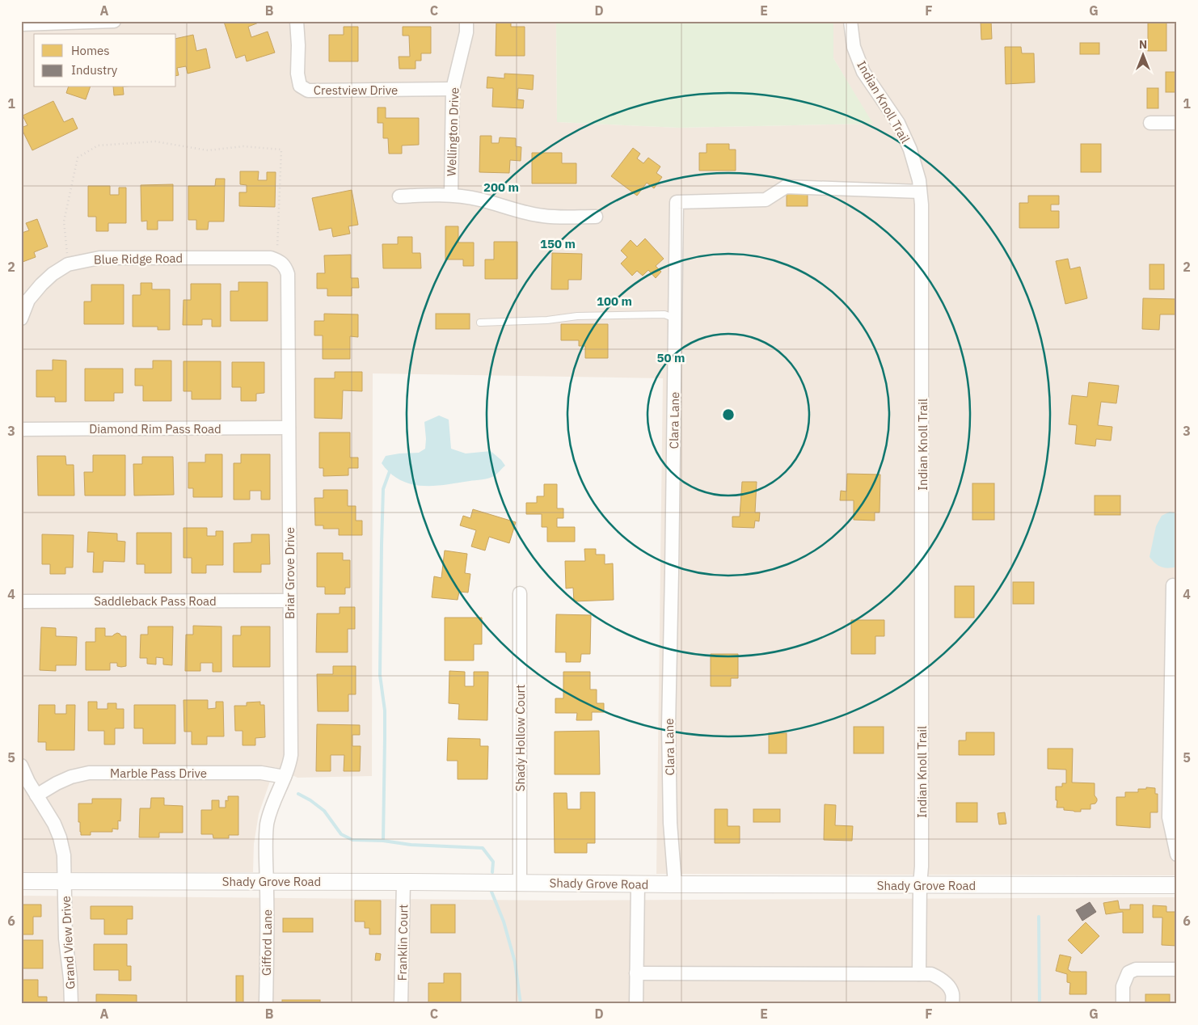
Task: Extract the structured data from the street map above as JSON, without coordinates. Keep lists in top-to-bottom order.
{
  "streets": {
    "street": [
      "Crestview Drive",
      "Indian Knoll Trail",
      "Wellington Drive",
      "Blue Ridge Road",
      "Clara Lane",
      "Diamond Rim Pass Road",
      "Briar Grove Drive",
      "Saddleback Pass Road",
      "Shady Hollow Court",
      "Marble Pass Drive",
      "Shady Grove Road",
      "Grand View Drive",
      "Gifford Lane",
      "Franklin Court"
    ]
  },
  "crossings": [
    ["Crestview Drive", "Wellington Drive"],
    ["Indian Knoll Trail", "Clara Lane"],
    ["Indian Knoll Trail", "Shady Grove Road"],
    ["Blue Ridge Road", "Briar Grove Drive"],
    ["Clara Lane", "Shady Grove Road"],
    ["Diamond Rim Pass Road", "Briar Grove Drive"],
    ["Briar Grove Drive", "Saddleback Pass Road"],
    ["Briar Grove Drive", "Marble Pass Drive"],
    ["Briar Grove Drive", "Shady Grove Road"],
    ["Briar Grove Drive", "Gifford Lane"],
    ["Shady Hollow Court", "Shady Grove Road"],
    ["Shady Grove Road", "Grand View Drive"],
    ["Shady Grove Road", "Gifford Lane"],
    ["Shady Grove Road", "Franklin Court"]
  ],
  "legend": ["Homes", "Industry"],
  "north": "top",
  "grid": {
    "columns": [
      "A",
      "B",
      "C",
      "D",
      "E",
      "F",
      "G"
    ],
    "rows": [
      "1",
      "2",
      "3",
      "4",
      "5",
      "6"
    ]
  },
  "rings": [
    "200 m",
    "150 m",
    "100 m",
    "50 m"
  ]
}
